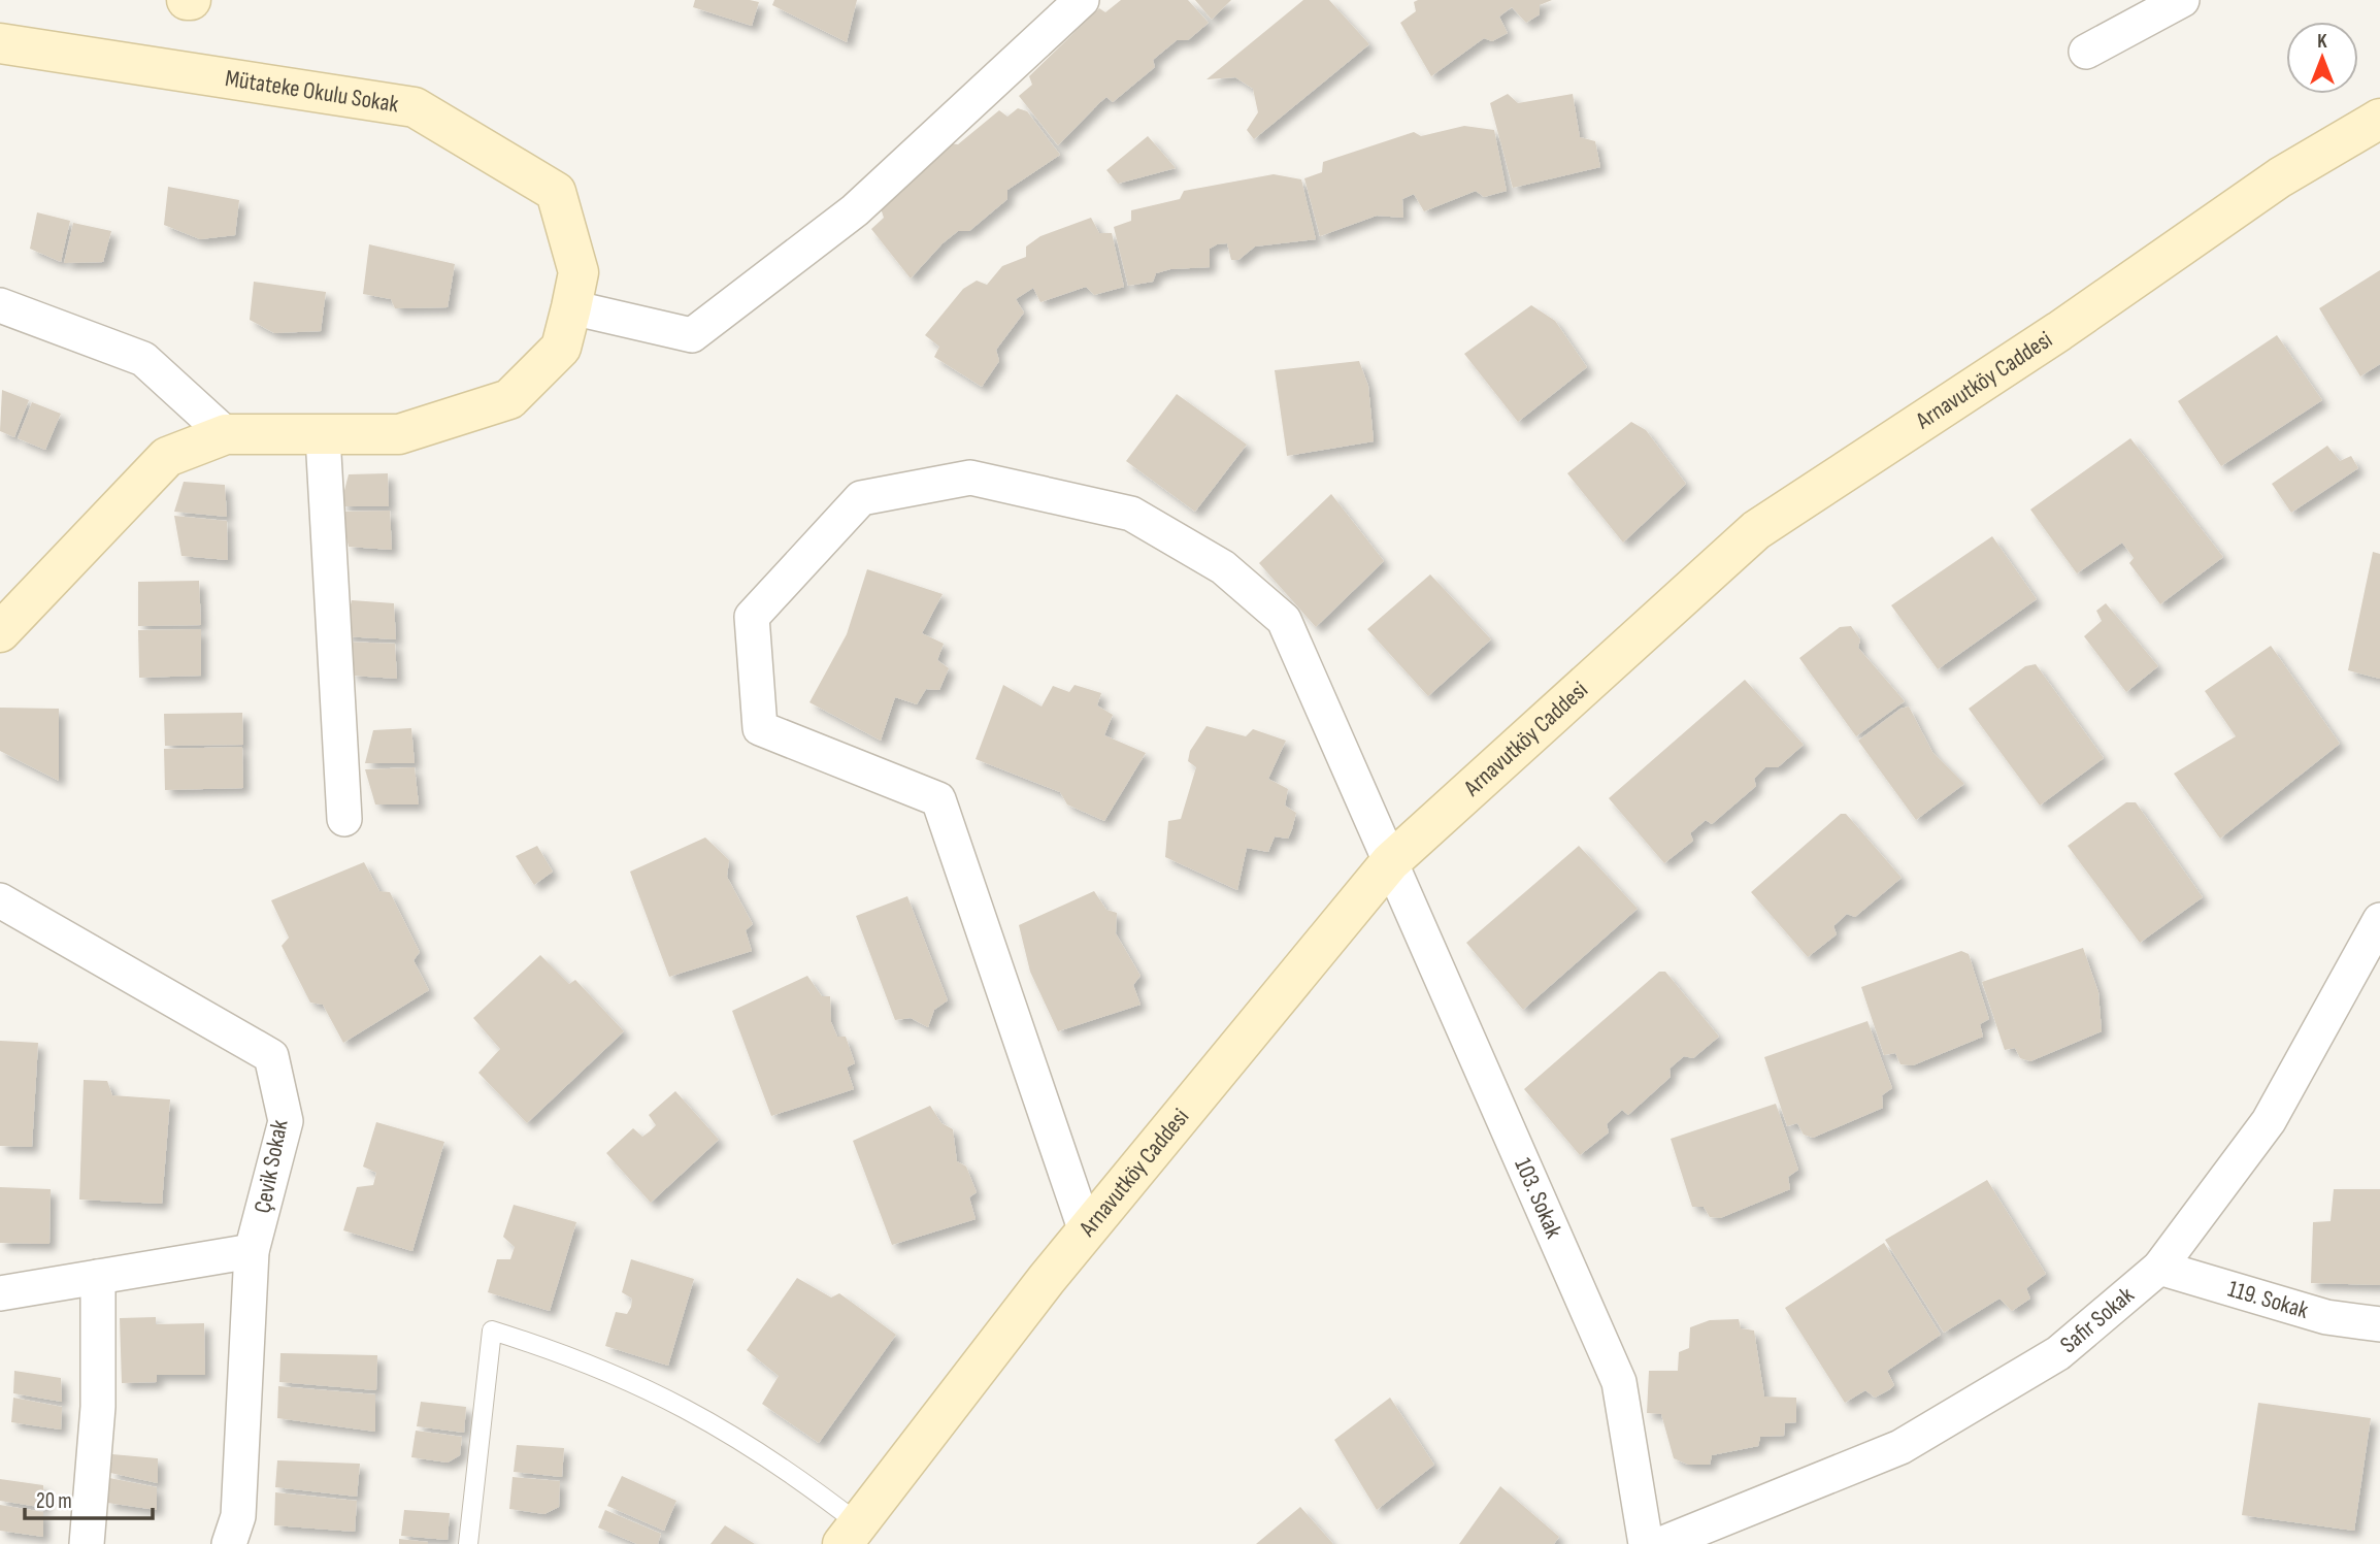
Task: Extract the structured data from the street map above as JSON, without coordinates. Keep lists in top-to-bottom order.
{
  "streets": {
    "street": [
      "Mütateke Okulu Sokak",
      "Arnavutköy Caddesi",
      "Çevik Sokak",
      "103. Sokak",
      "119. Sokak",
      "Safir Sokak"
    ]
  },
  "crossings": [
    ["Arnavutköy Caddesi", "103. Sokak"],
    ["119. Sokak", "Safir Sokak"]
  ],
  "scale_bar": "20 m",
  "north": "top"
}
